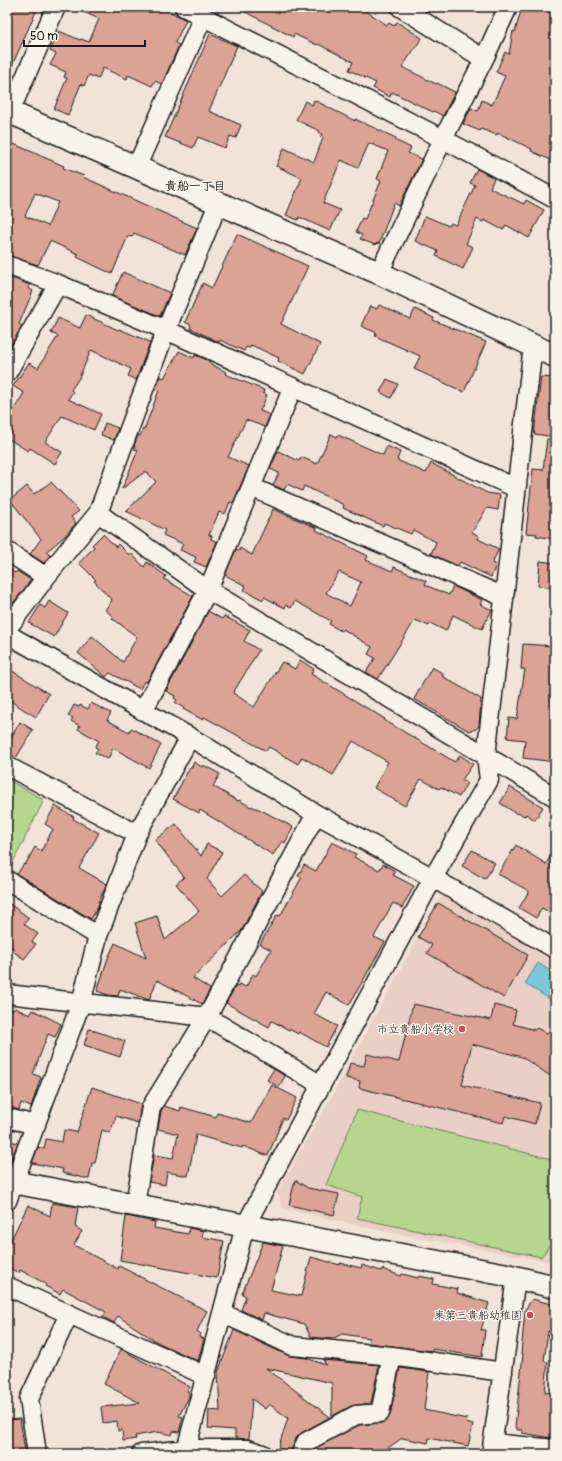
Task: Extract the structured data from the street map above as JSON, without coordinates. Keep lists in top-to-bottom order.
{
  "districts": ["貴船一丁目"],
  "places": ["市立貴船小学校", "東第三貴船幼稚園"],
  "scale_bar": "50 m"
}
